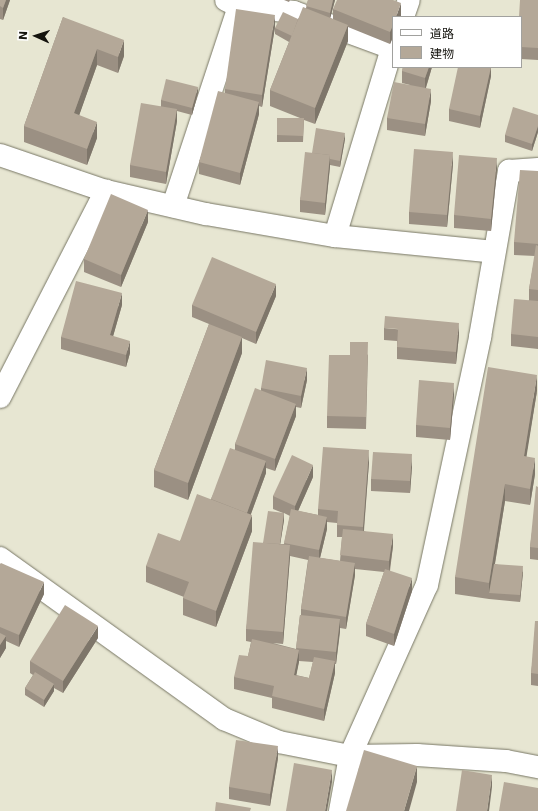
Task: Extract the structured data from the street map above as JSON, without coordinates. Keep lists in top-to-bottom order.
{
  "legend": ["道路", "建物"],
  "north": "left"
}
